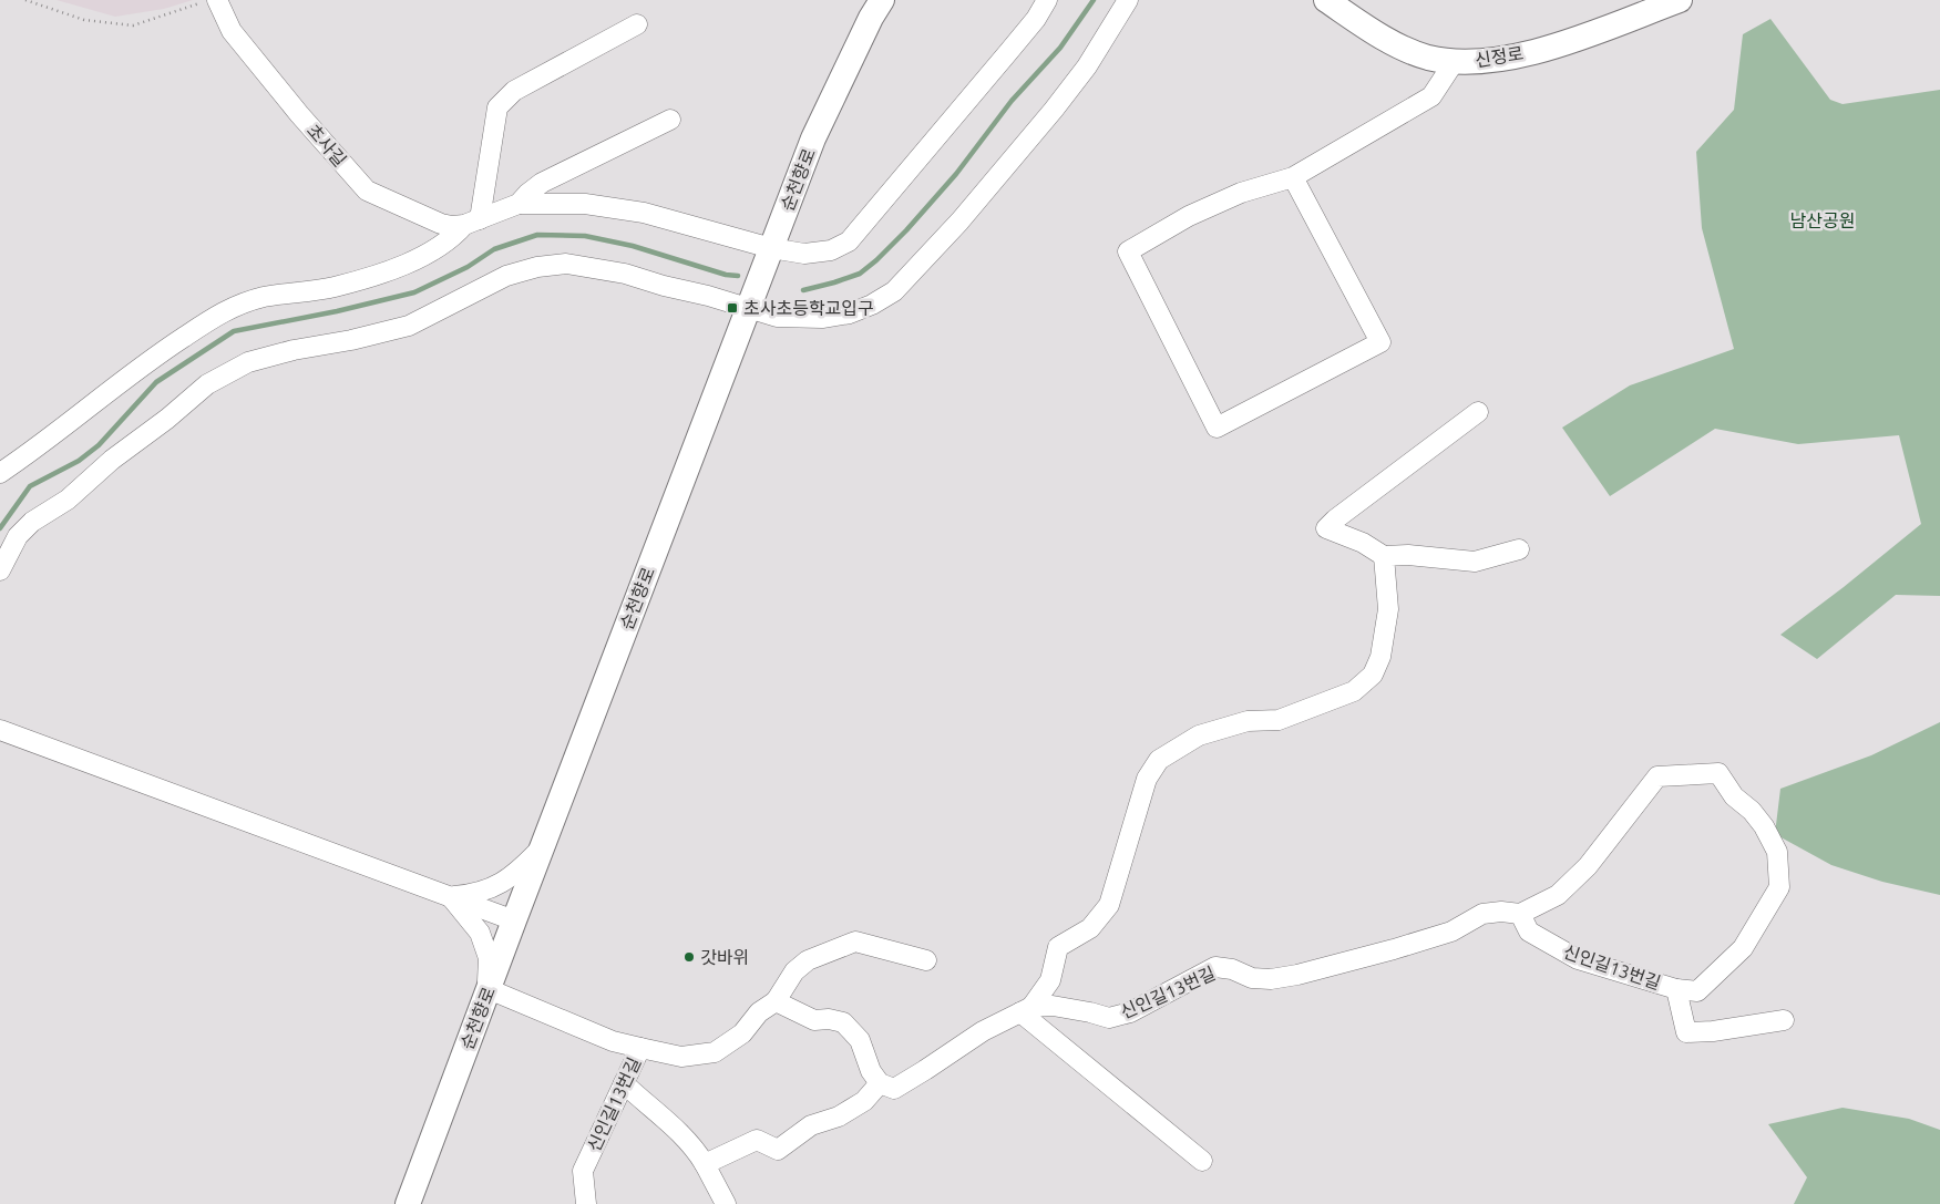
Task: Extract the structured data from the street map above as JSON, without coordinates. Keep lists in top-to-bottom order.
{
  "streets": {
    "main road": ["신정로", "순천향로"],
    "street": ["초사길", "신인길13번길"]
  },
  "parks": ["남산공원"],
  "places": {
    "transit": ["초사초등학교입구"],
    "other": ["갓바위"]
  }
}
